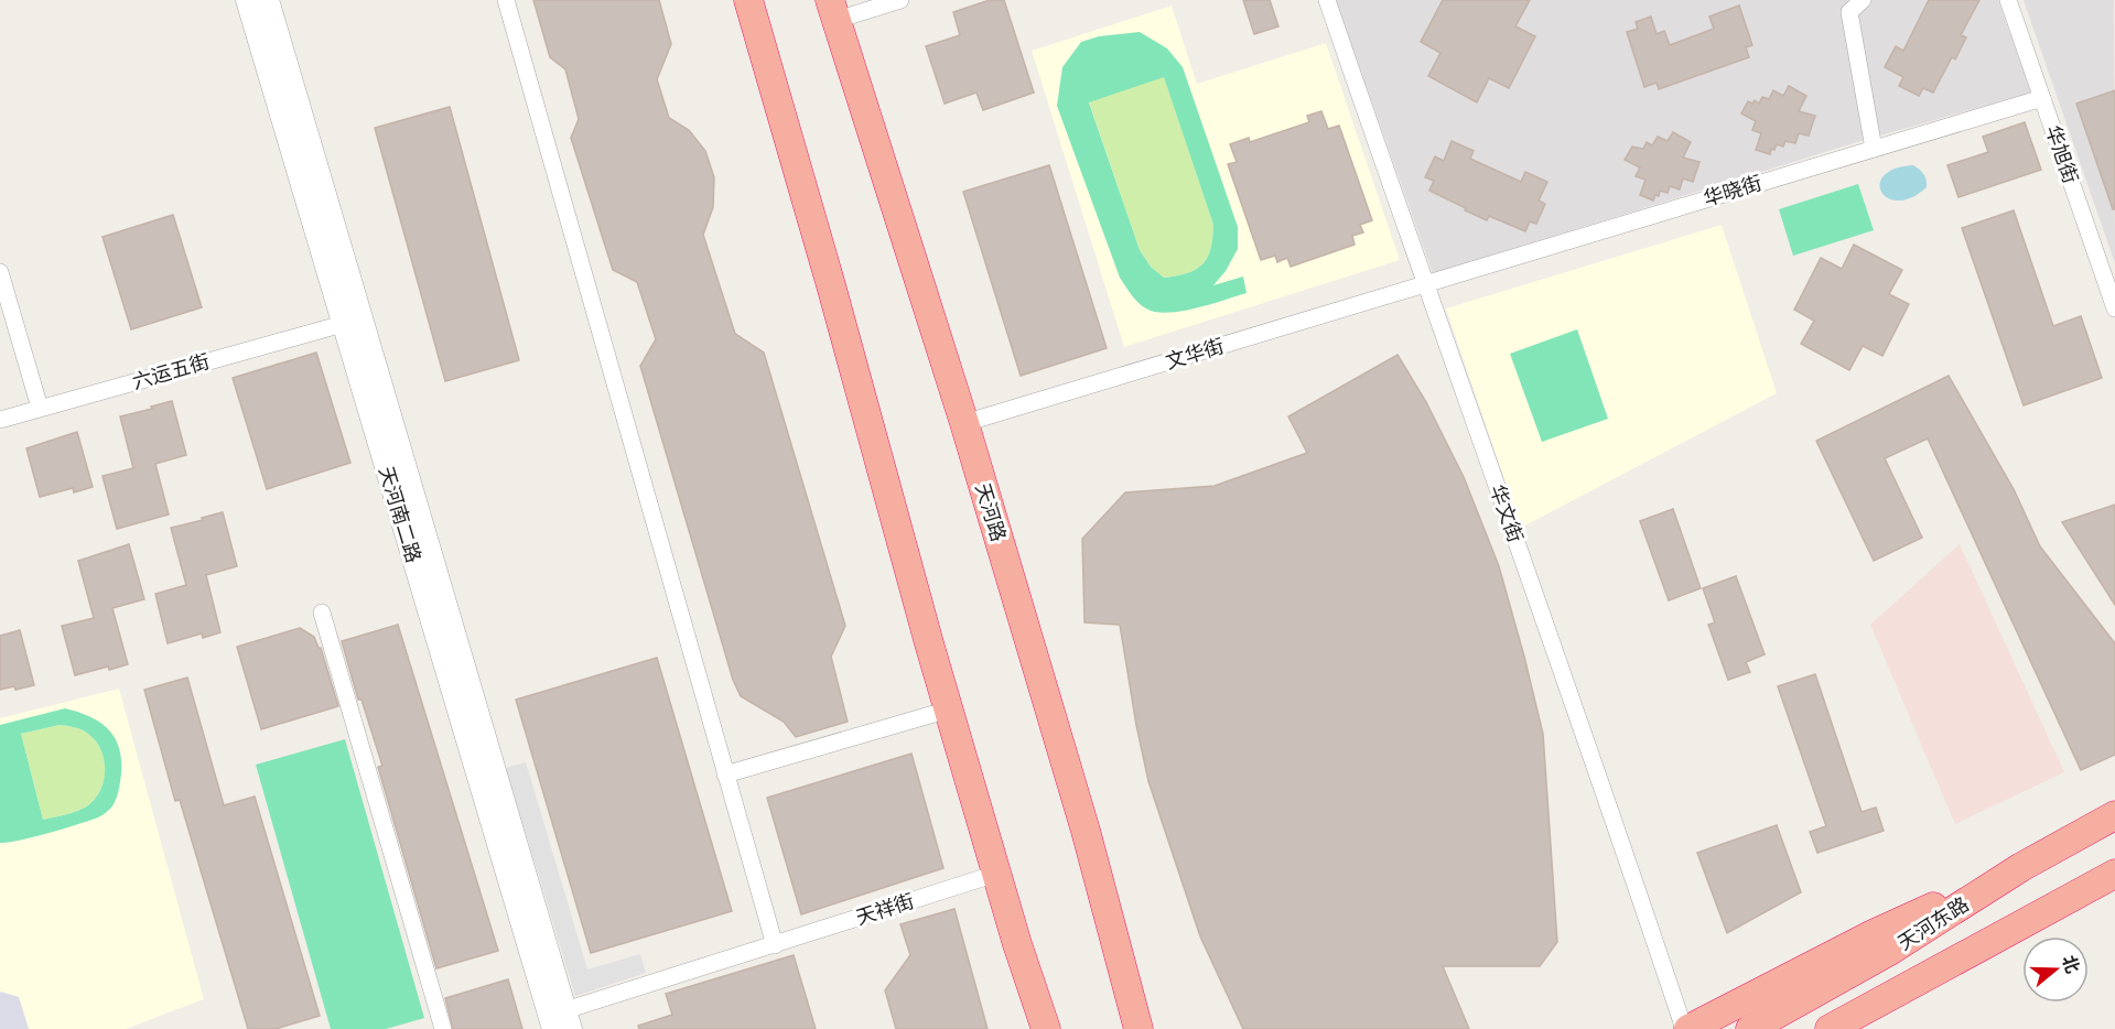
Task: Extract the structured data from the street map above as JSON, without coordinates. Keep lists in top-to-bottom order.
{
  "streets": {
    "highway": ["天河路", "天河东路"],
    "street": [
      "华旭街",
      "华晓街",
      "文华街",
      "六运五街",
      "华文街",
      "天河南二路",
      "天祥街"
    ]
  },
  "crossings": [
    ["华旭街", "华晓街"],
    ["华晓街", "文华街"],
    ["华晓街", "华文街"],
    ["文华街", "天河路"],
    ["文华街", "华文街"],
    ["六运五街", "天河南二路"],
    ["天河南二路", "天祥街"]
  ],
  "north": "right"
}
